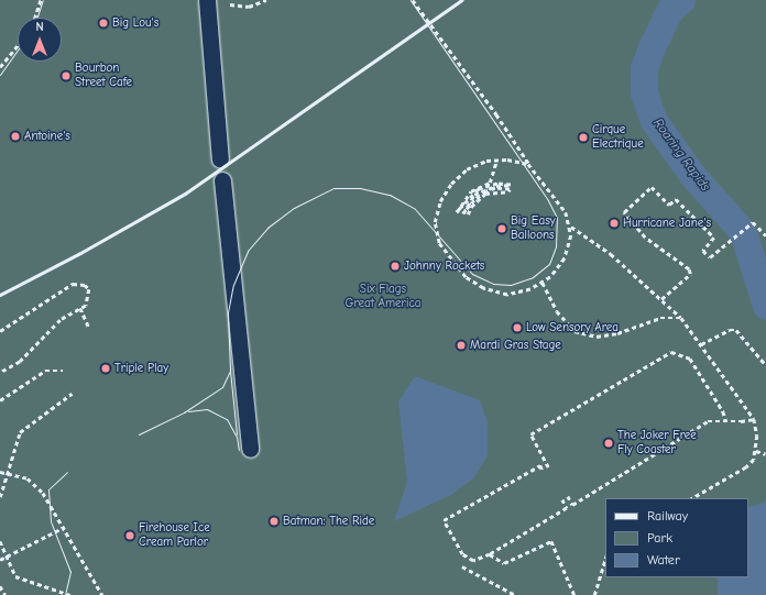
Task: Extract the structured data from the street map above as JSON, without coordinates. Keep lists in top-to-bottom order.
{
  "water": ["Roaring Rapids"],
  "parks": ["Six Flags Great America"],
  "places": [
    "Big Lou's",
    "Bourbon Street Cafe",
    "Antoine's",
    "Cirque Electrique",
    "Hurricane Jane's",
    "Big Easy Balloons",
    "Johnny Rockets",
    "Low Sensory Area",
    "Mardi Gras Stage",
    "Triple Play",
    "The Joker Free Fly Coaster",
    "Batman: The Ride",
    "Firehouse Ice Cream Parlor"
  ],
  "legend": ["Railway", "Park", "Water"],
  "north": "top"
}
